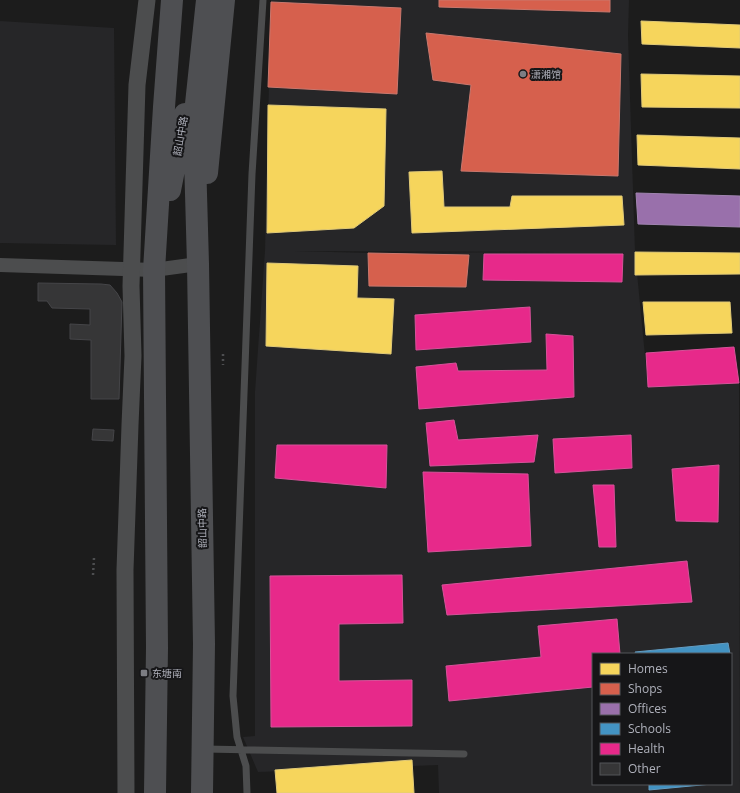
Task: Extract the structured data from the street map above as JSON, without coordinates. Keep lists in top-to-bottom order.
{
  "streets": {
    "main road": ["韶山中路"]
  },
  "places": {
    "other": ["潇湘馆"],
    "transit": ["东塘南"]
  },
  "legend": [
    "Homes",
    "Shops",
    "Offices",
    "Schools",
    "Health",
    "Other"
  ]
}
